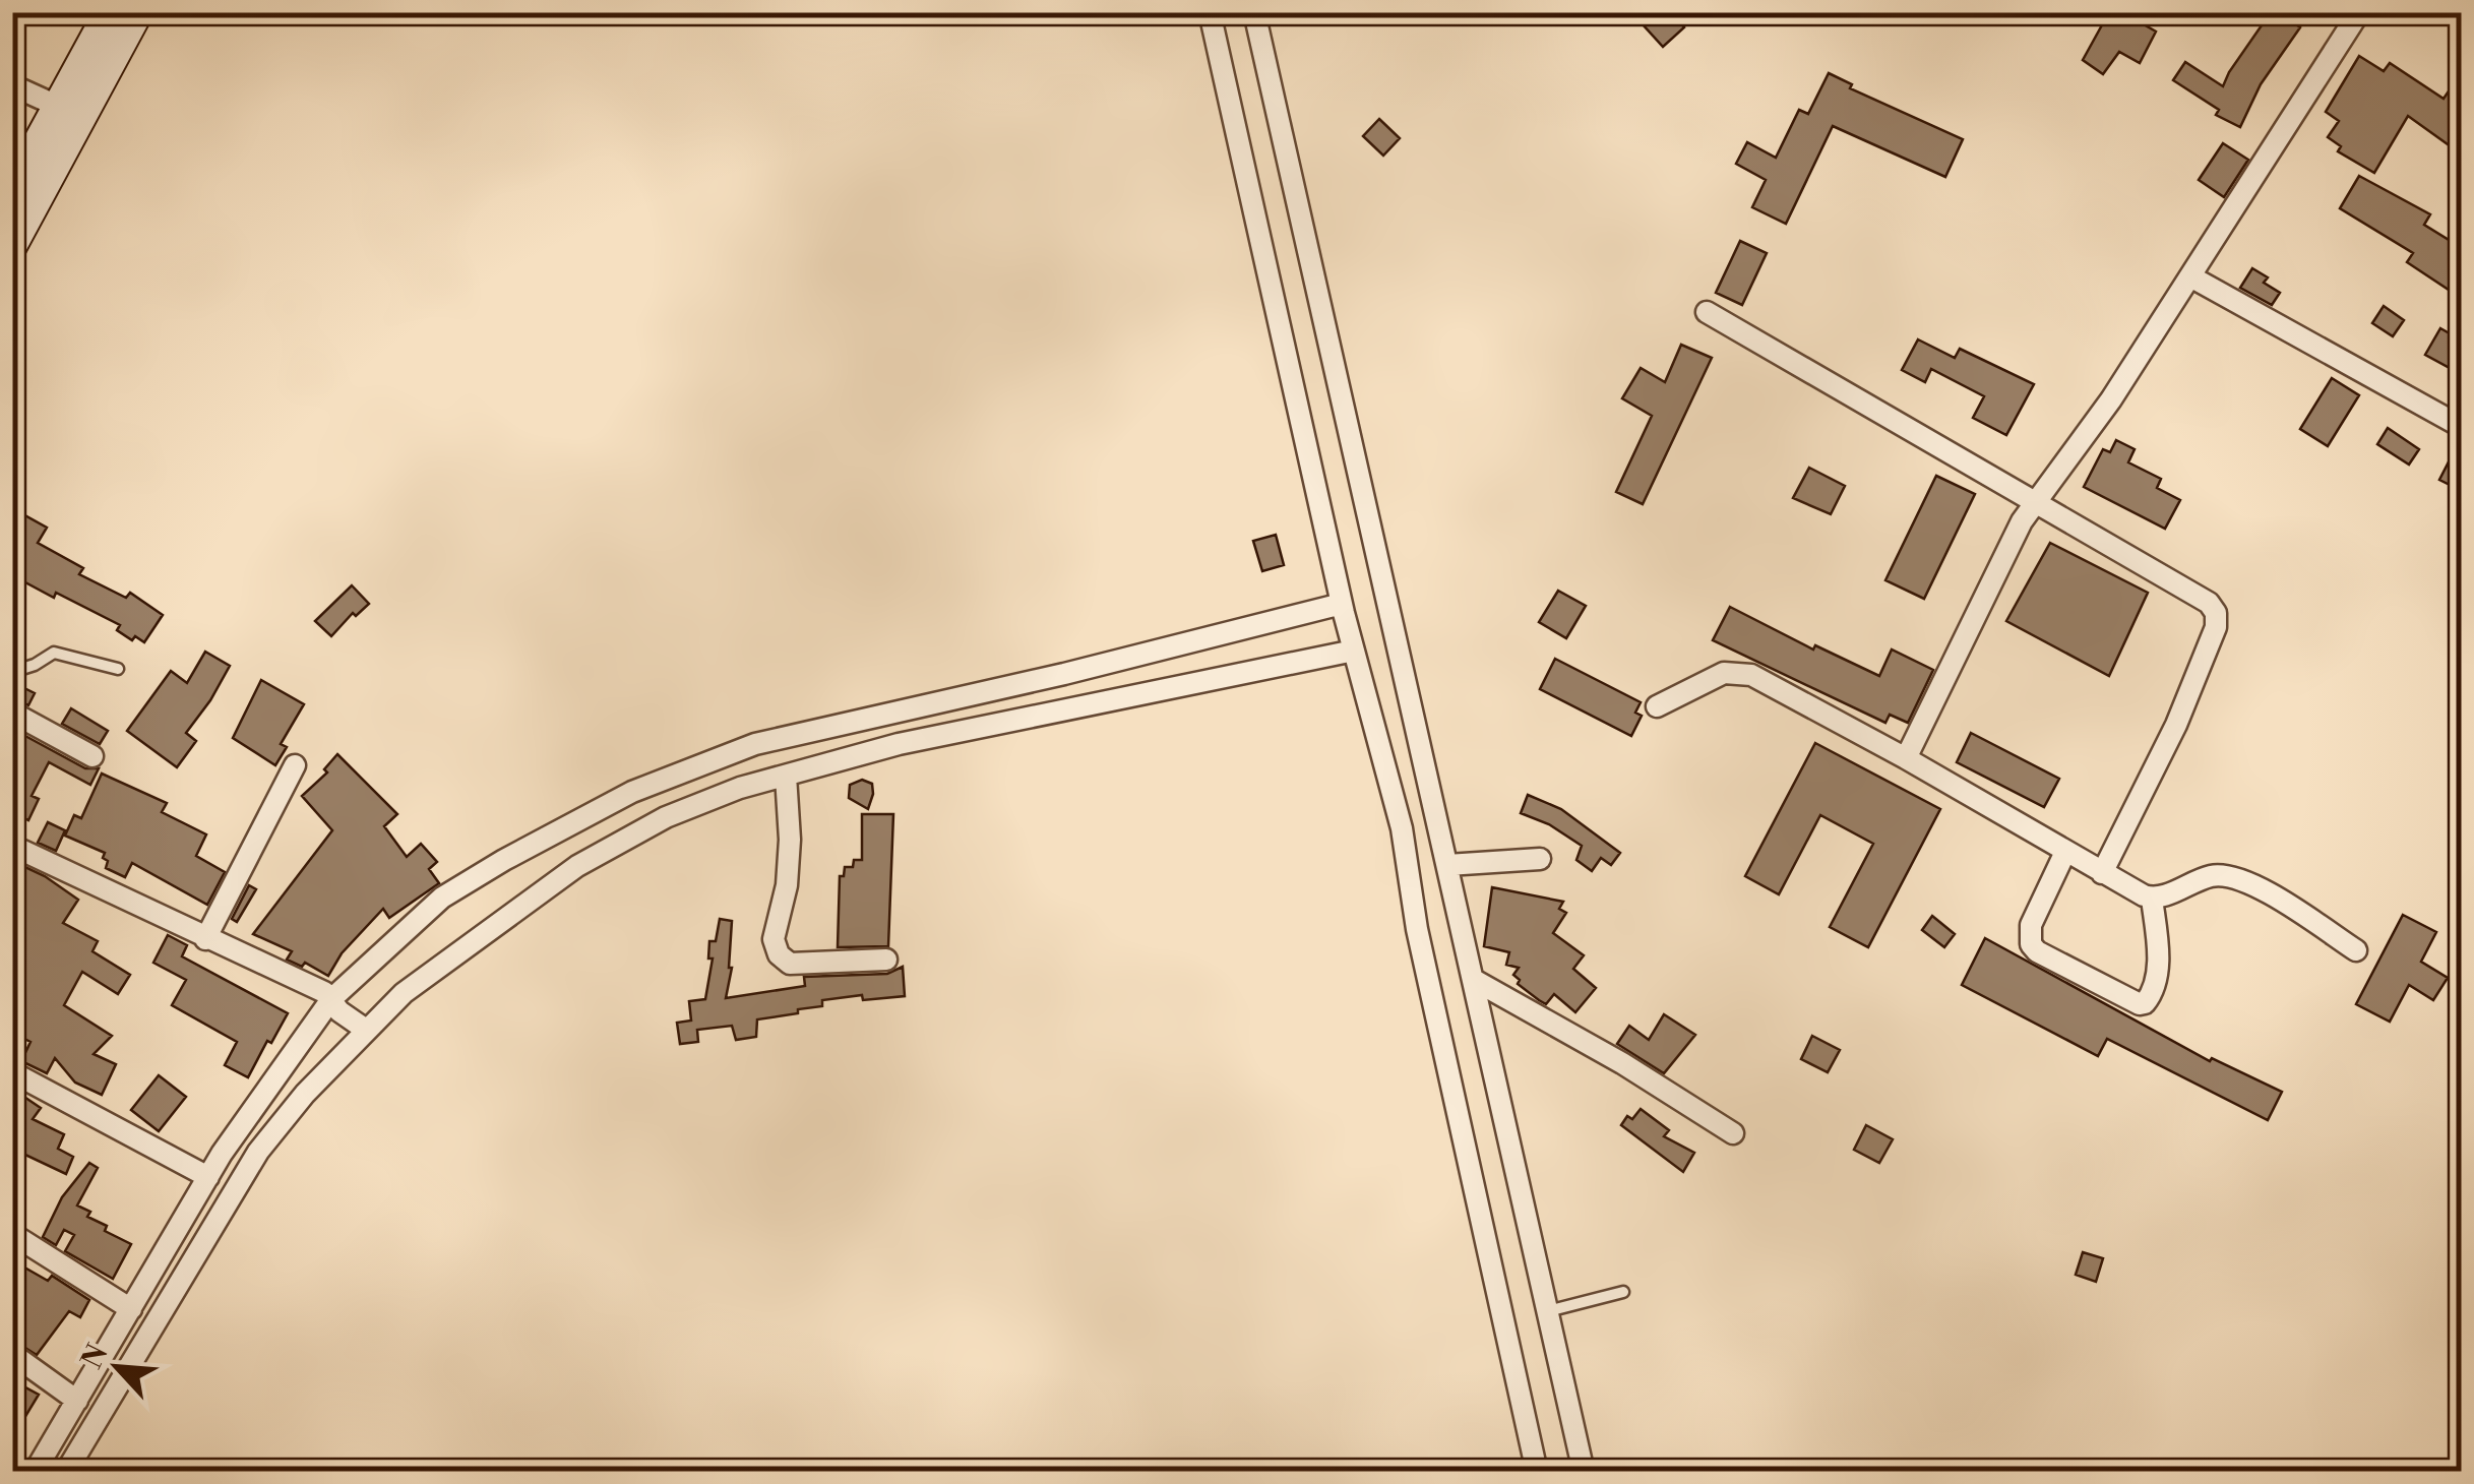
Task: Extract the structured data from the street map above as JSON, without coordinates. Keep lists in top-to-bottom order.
{
  "north": "top left"
}
